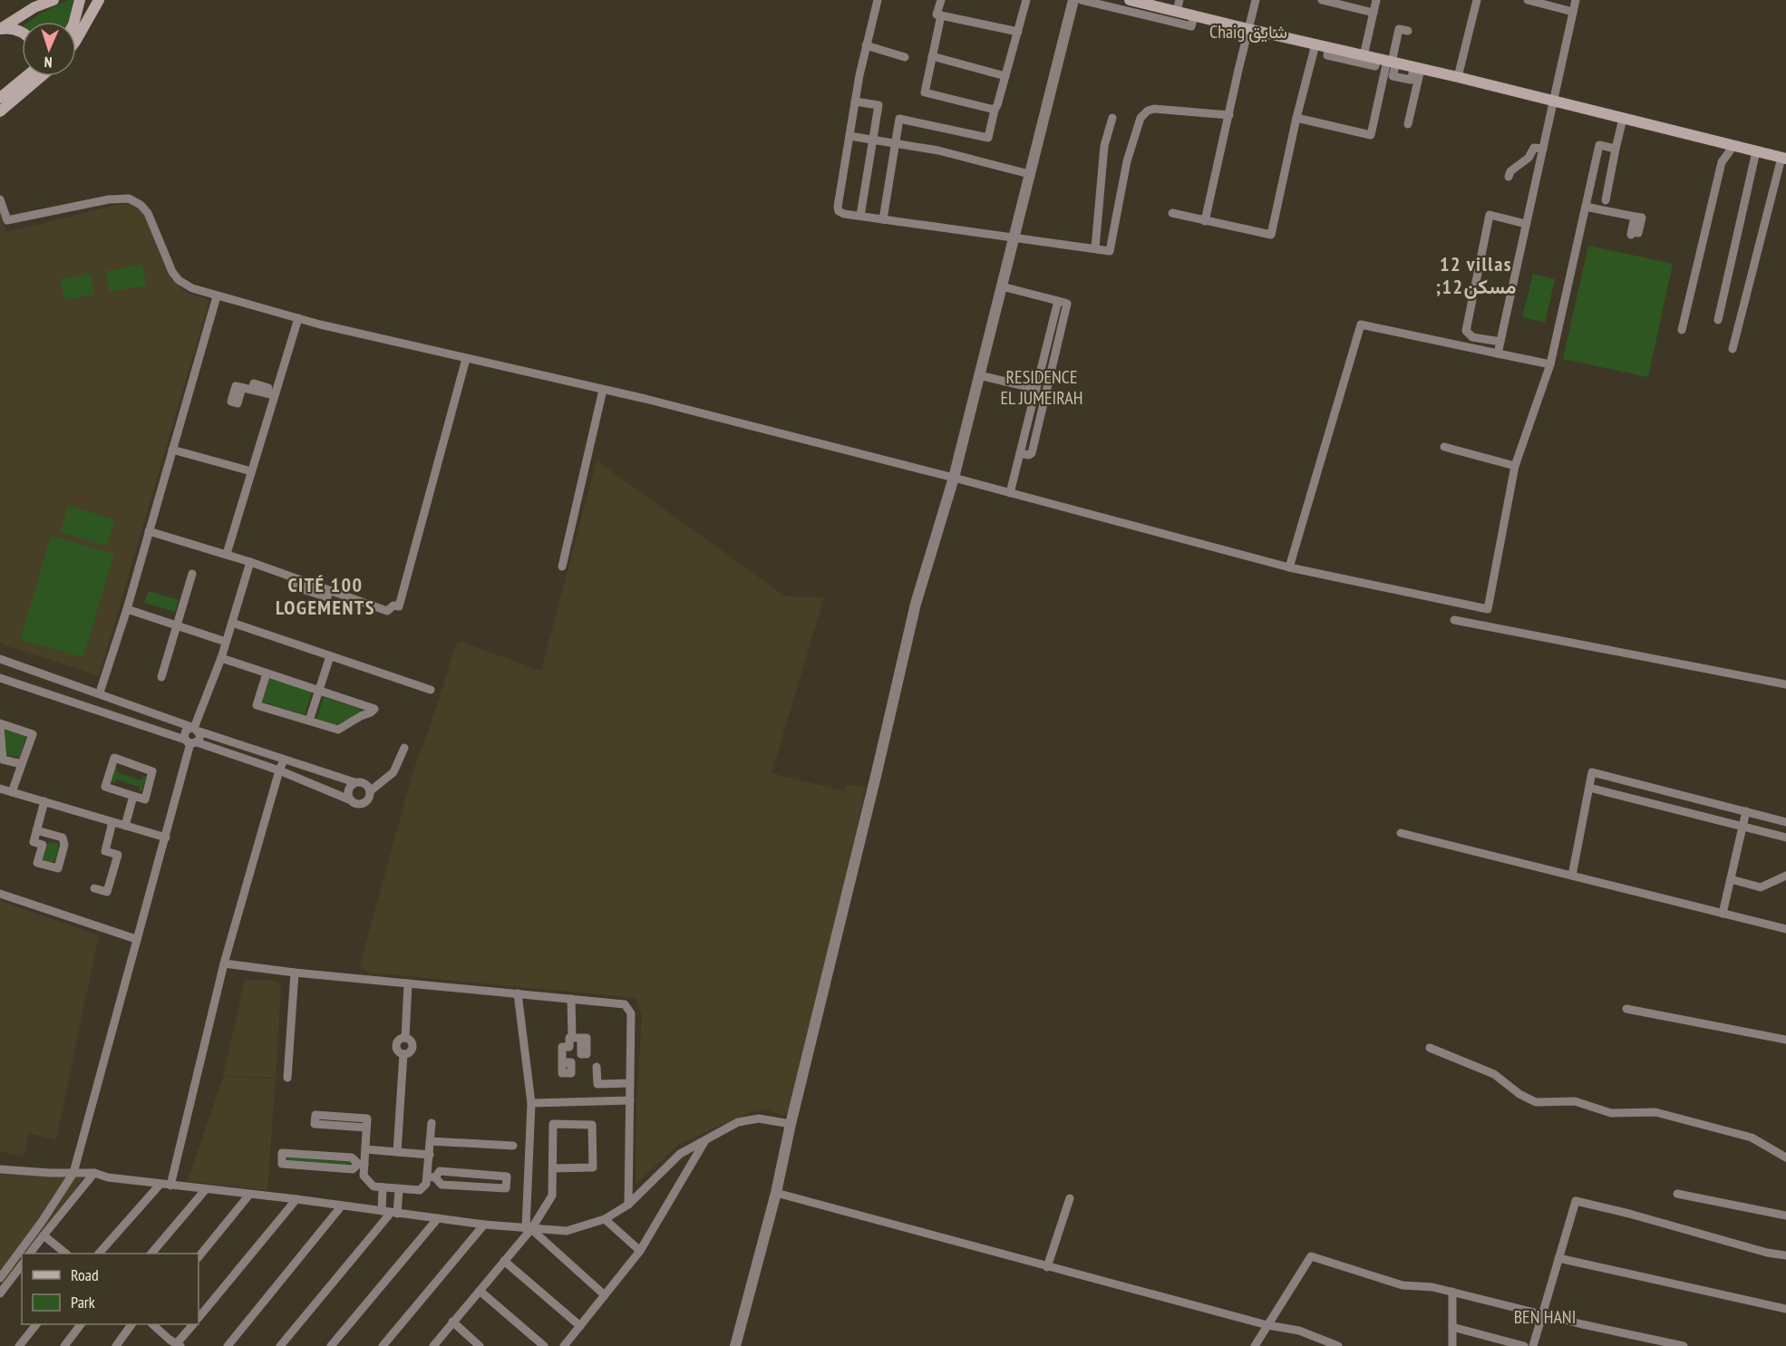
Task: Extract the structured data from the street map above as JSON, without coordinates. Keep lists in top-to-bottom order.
{
  "districts": [
    "Chaig شايق",
    "12 villas ;12مسكن",
    "RESIDENCE EL JUMEIRAH",
    "CITÉ 100 LOGEMENTS",
    "BEN HANI"
  ],
  "legend": ["Road", "Park"],
  "north": "bottom"
}
